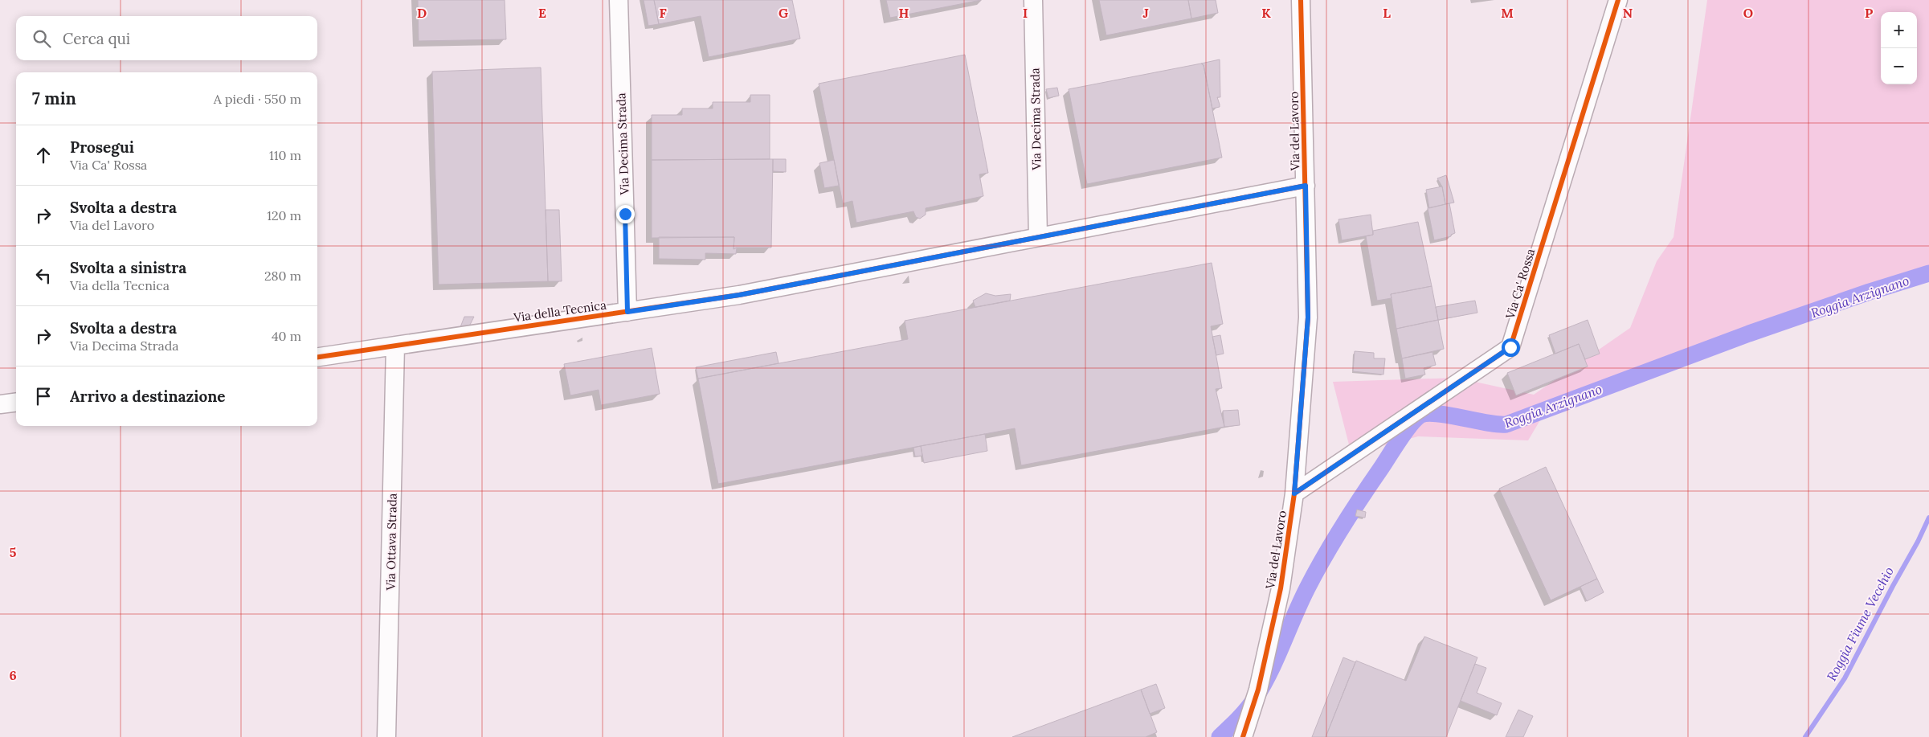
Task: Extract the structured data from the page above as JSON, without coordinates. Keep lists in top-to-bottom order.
{
  "streets": {
    "street": [
      "Via Decima Strada",
      "Via del Lavoro",
      "Via Ca' Rossa",
      "Via della Tecnica",
      "Via Ottava Strada"
    ]
  },
  "crossings": [
    ["Via Decima Strada", "Via della Tecnica"],
    ["Via del Lavoro", "Via Ca' Rossa"],
    ["Via del Lavoro", "Via della Tecnica"],
    ["Via della Tecnica", "Via Ottava Strada"]
  ],
  "water": ["Roggia Arzignano", "Roggia Fiume Vecchio"],
  "page": {
    "map_buttons": ["+", "−"],
    "search": "Cerca qui",
    "heading": ["7 min", "A piedi · 550 m"],
    "list": [
      ["Prosegui", "Via Ca' Rossa", "110 m"],
      ["Svolta a destra", "Via del Lavoro", "120 m"],
      ["Svolta a sinistra", "Via della Tecnica", "280 m"],
      ["Svolta a destra", "Via Decima Strada", "40 m"],
      "Arrivo a destinazione"
    ]
  },
  "grid": {
    "columns": [
      "D",
      "E",
      "F",
      "G",
      "H",
      "I",
      "J",
      "K",
      "L",
      "M",
      "N",
      "O",
      "P"
    ],
    "rows": ["5", "6"]
  }
}
